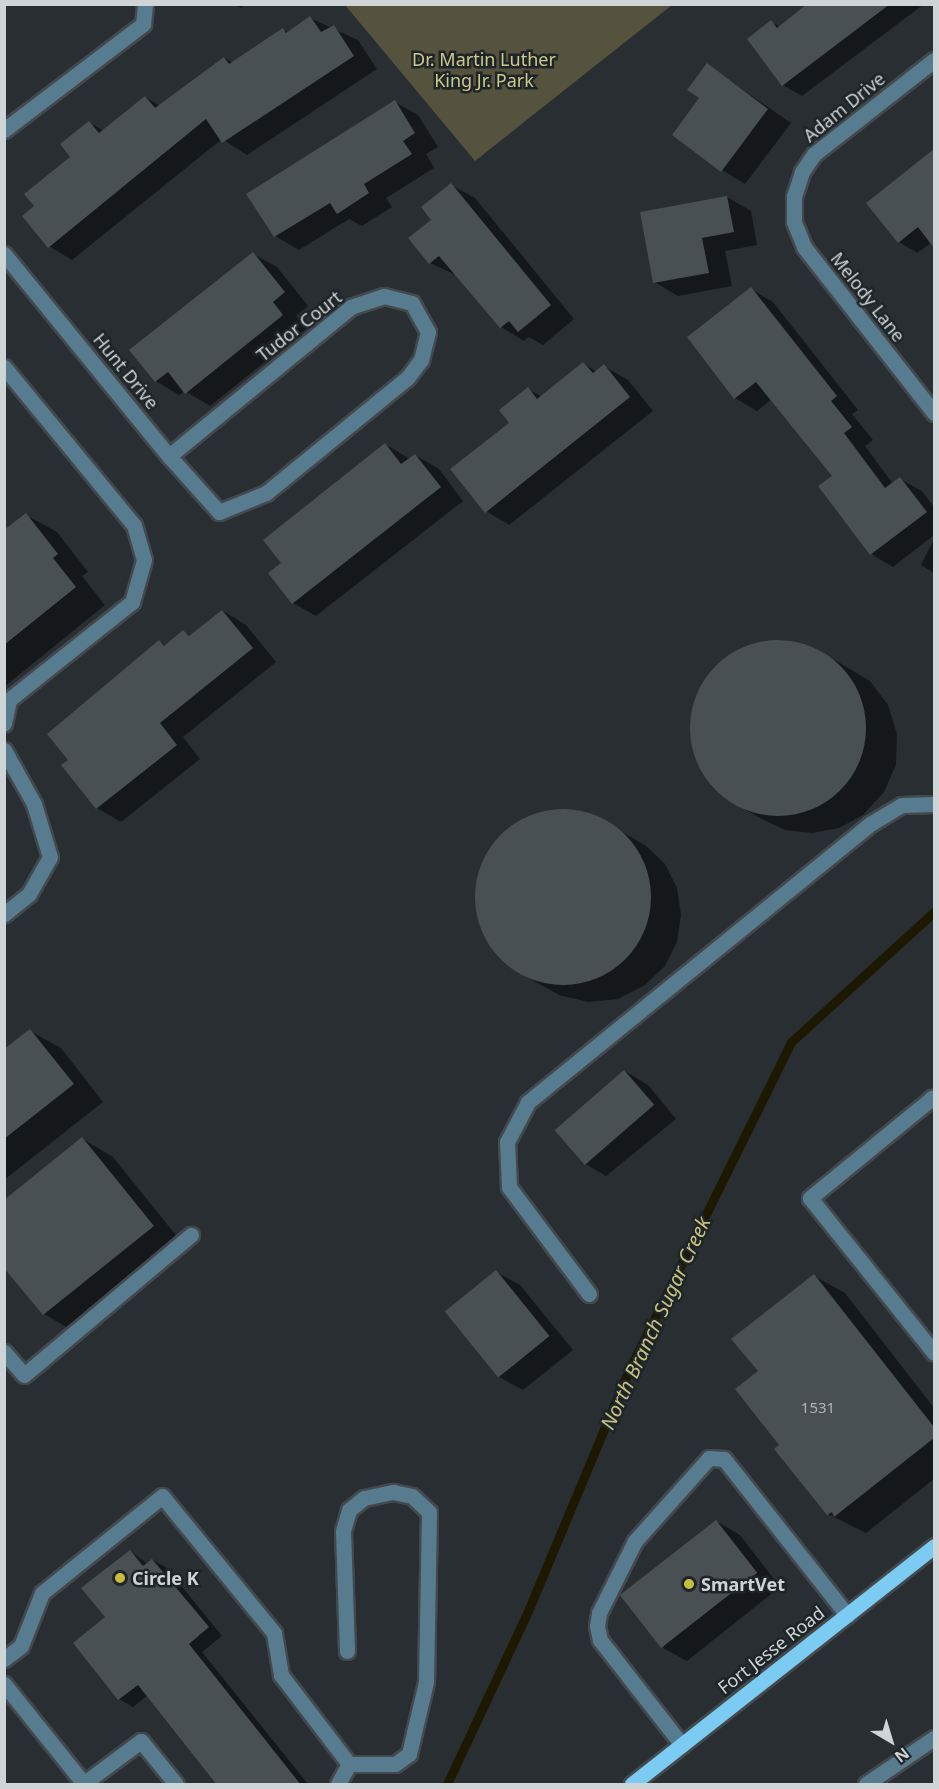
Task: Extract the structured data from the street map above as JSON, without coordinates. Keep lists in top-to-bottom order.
{
  "streets": {
    "main road": ["Fort Jesse Road"],
    "street": [
      "Adam Drive",
      "Melody Lane",
      "Tudor Court",
      "Hunt Drive"
    ]
  },
  "crossings": [
    ["Adam Drive", "Melody Lane"],
    ["Tudor Court", "Hunt Drive"]
  ],
  "water": ["North Branch Sugar Creek"],
  "parks": ["Dr. Martin Luther King Jr. Park"],
  "places": ["Circle K", "SmartVet"],
  "house_numbers": ["1531"],
  "north": "bottom right"
}
